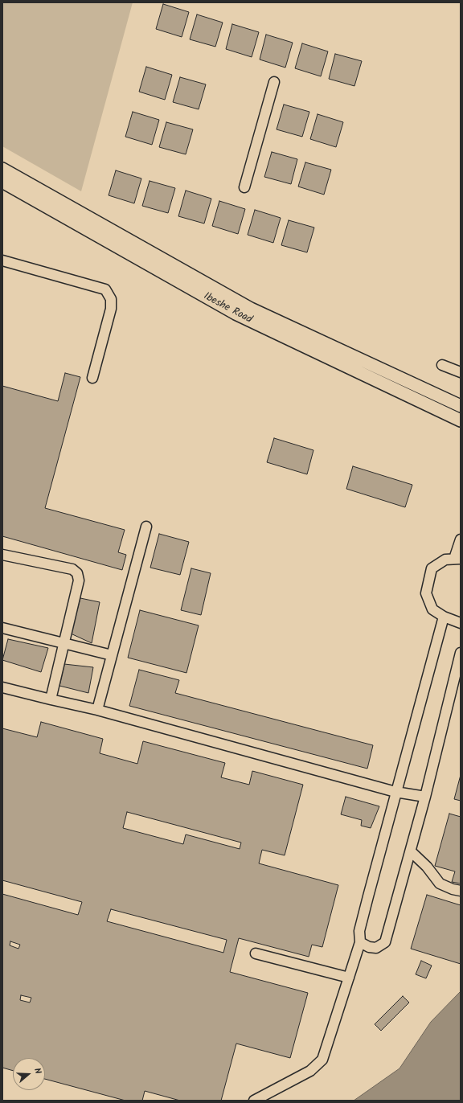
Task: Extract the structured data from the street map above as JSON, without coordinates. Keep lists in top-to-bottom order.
{
  "streets": {
    "main road": ["Ibeshe Road"]
  },
  "north": "right"
}
